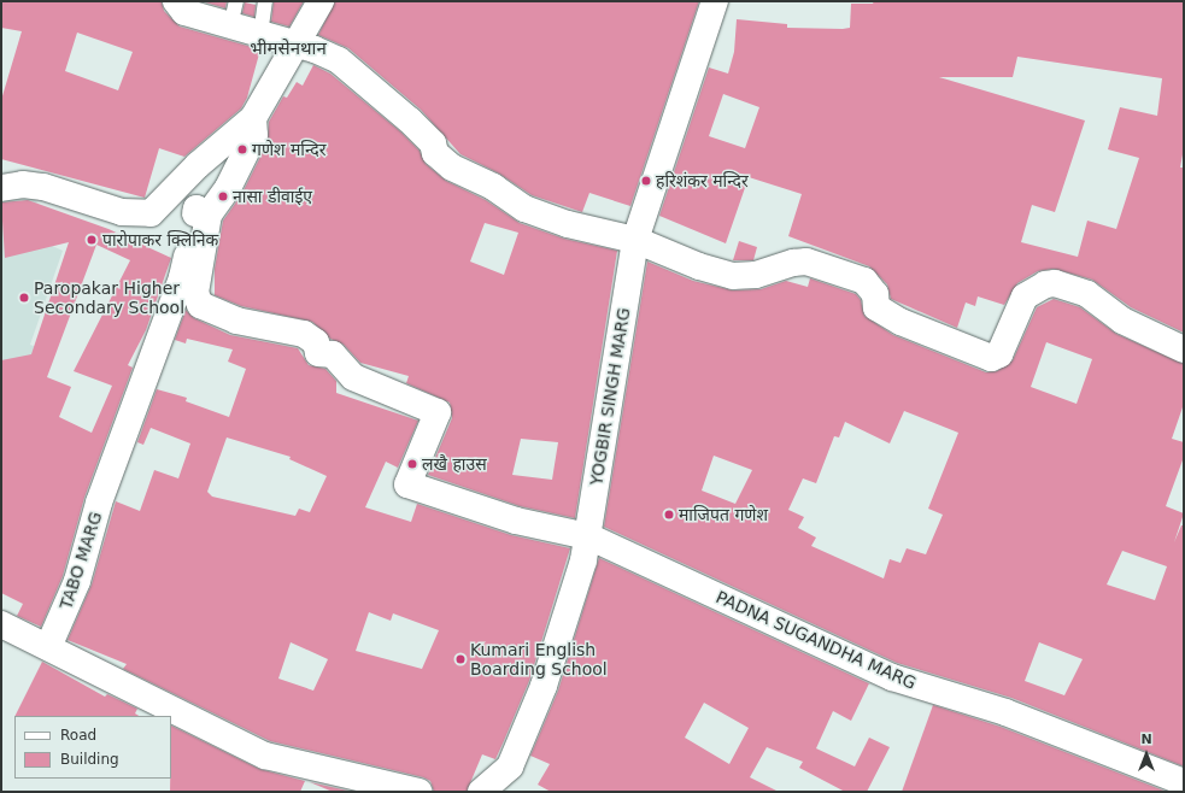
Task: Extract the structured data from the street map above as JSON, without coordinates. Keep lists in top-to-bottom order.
{
  "streets": {
    "street": ["YOGBIR SINGH MARG", "TABO MARG", "PADNA SUGANDHA MARG"]
  },
  "crossings": [
    ["YOGBIR SINGH MARG", "PADNA SUGANDHA MARG"],
    ["TABO MARG", "PADNA SUGANDHA MARG"]
  ],
  "districts": ["भीमसेनथान"],
  "places": [
    "गणेश मन्दिर",
    "हरिशंकर मन्दिर",
    "नासा डीवाईए",
    "पारोपाकर क्लिनिक",
    "Paropakar Higher Secondary School",
    "लखै हाउस",
    "माजिपत गणेश",
    "Kumari English Boarding School"
  ],
  "legend": ["Road", "Building"],
  "north": "top"
}
